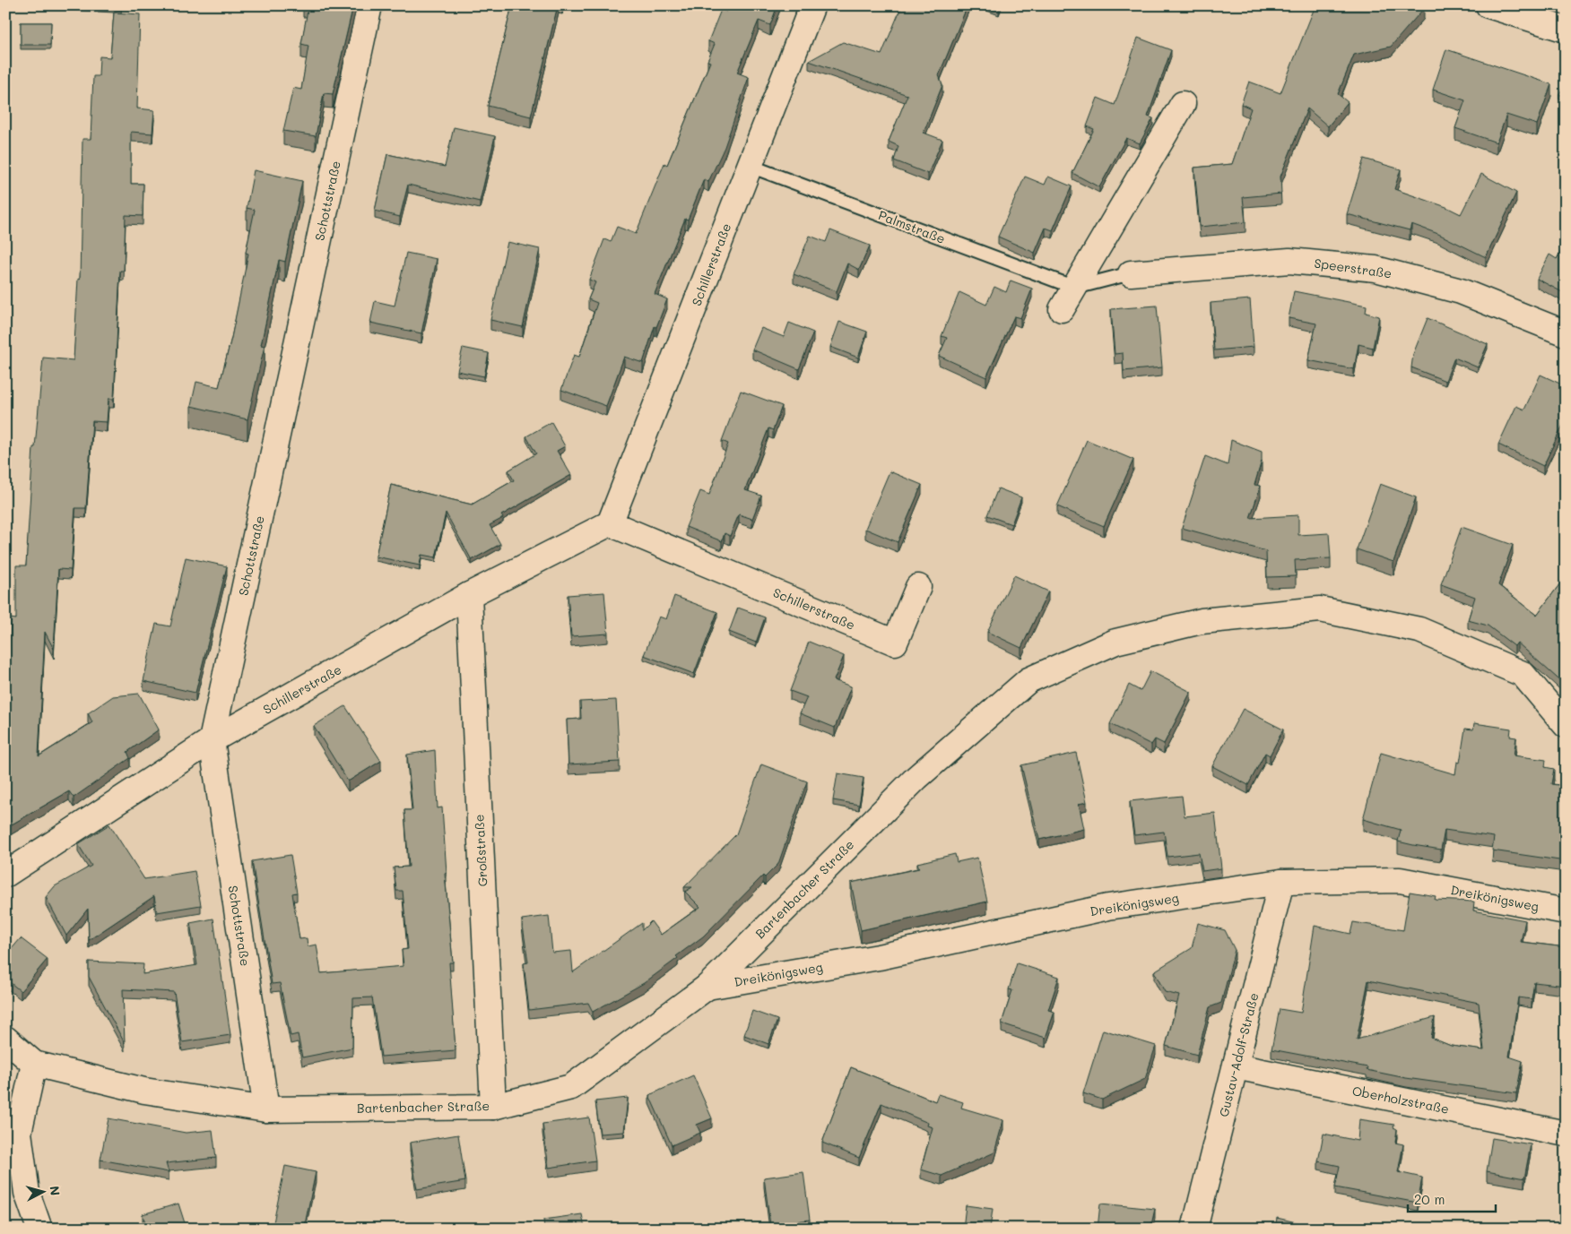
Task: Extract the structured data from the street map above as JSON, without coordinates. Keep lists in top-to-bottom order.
{
  "streets": {
    "street": [
      "Schottstraße",
      "Schillerstraße",
      "Speerstraße",
      "Großstraße",
      "Bartenbacher Straße",
      "Dreikönigsweg",
      "Gustav-Adolf-Straße",
      "Oberholzstraße"
    ],
    "lane": ["Palmstraße"]
  },
  "crossings": [
    ["Schottstraße", "Schillerstraße"],
    ["Schottstraße", "Bartenbacher Straße"],
    ["Palmstraße", "Schillerstraße"],
    ["Schillerstraße", "Großstraße"],
    ["Großstraße", "Bartenbacher Straße"],
    ["Bartenbacher Straße", "Dreikönigsweg"],
    ["Dreikönigsweg", "Gustav-Adolf-Straße"],
    ["Gustav-Adolf-Straße", "Oberholzstraße"]
  ],
  "scale_bar": "20 m",
  "north": "right"
}
